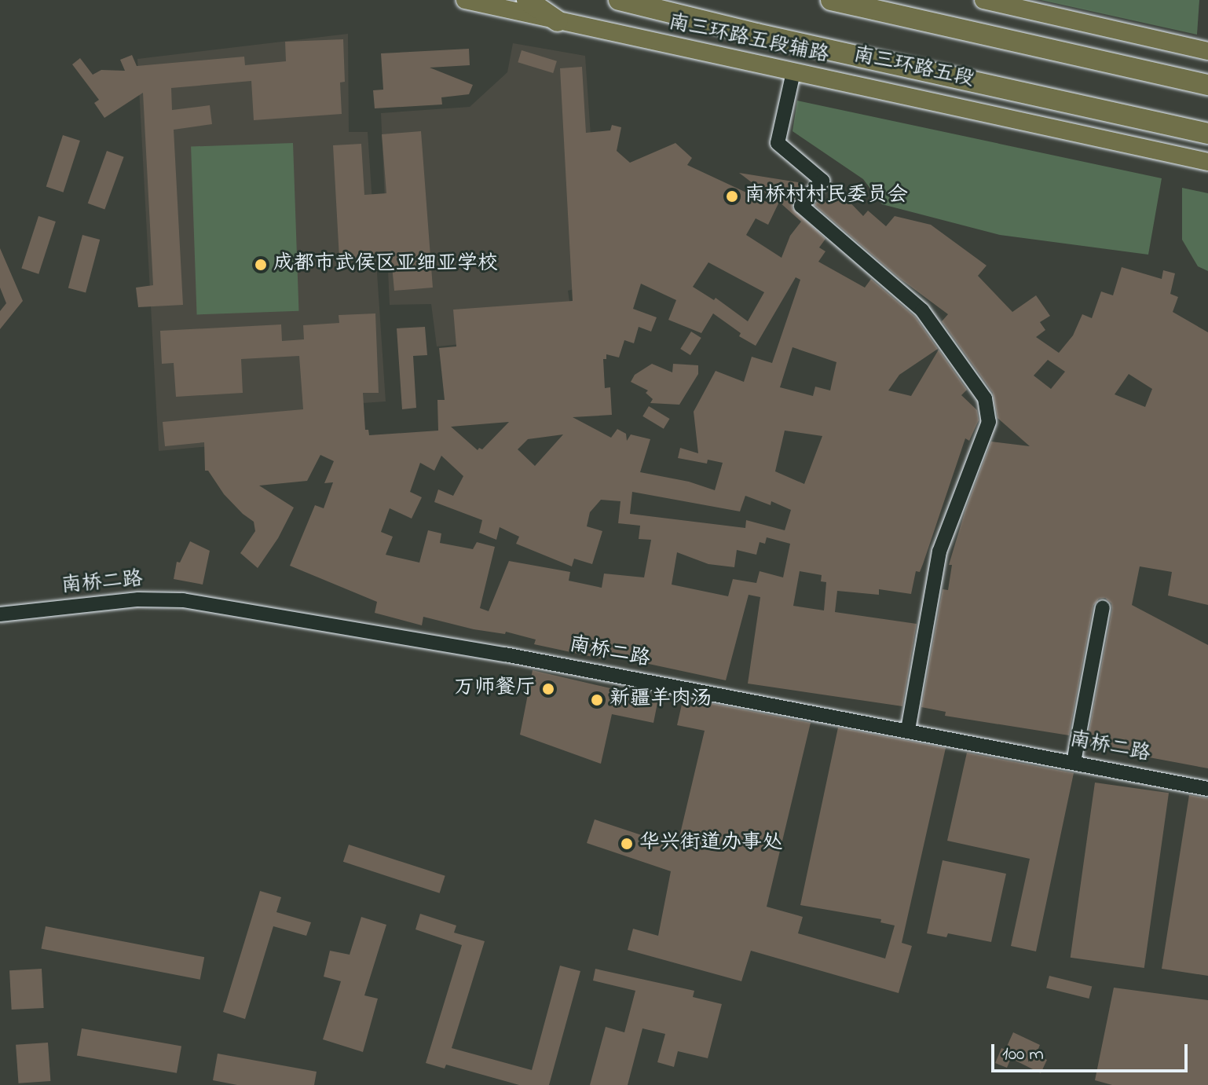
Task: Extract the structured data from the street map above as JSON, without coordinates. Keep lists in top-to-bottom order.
{
  "streets": {
    "highway": ["南三环路五段"],
    "main road": ["南三环路五段辅路"],
    "street": ["南桥二路"]
  },
  "places": [
    "南桥村村民委员会",
    "成都市武侯区亚细亚学校",
    "万师餐厅",
    "新疆羊肉汤",
    "华兴街道办事处"
  ],
  "scale_bar": "100 m"
}
